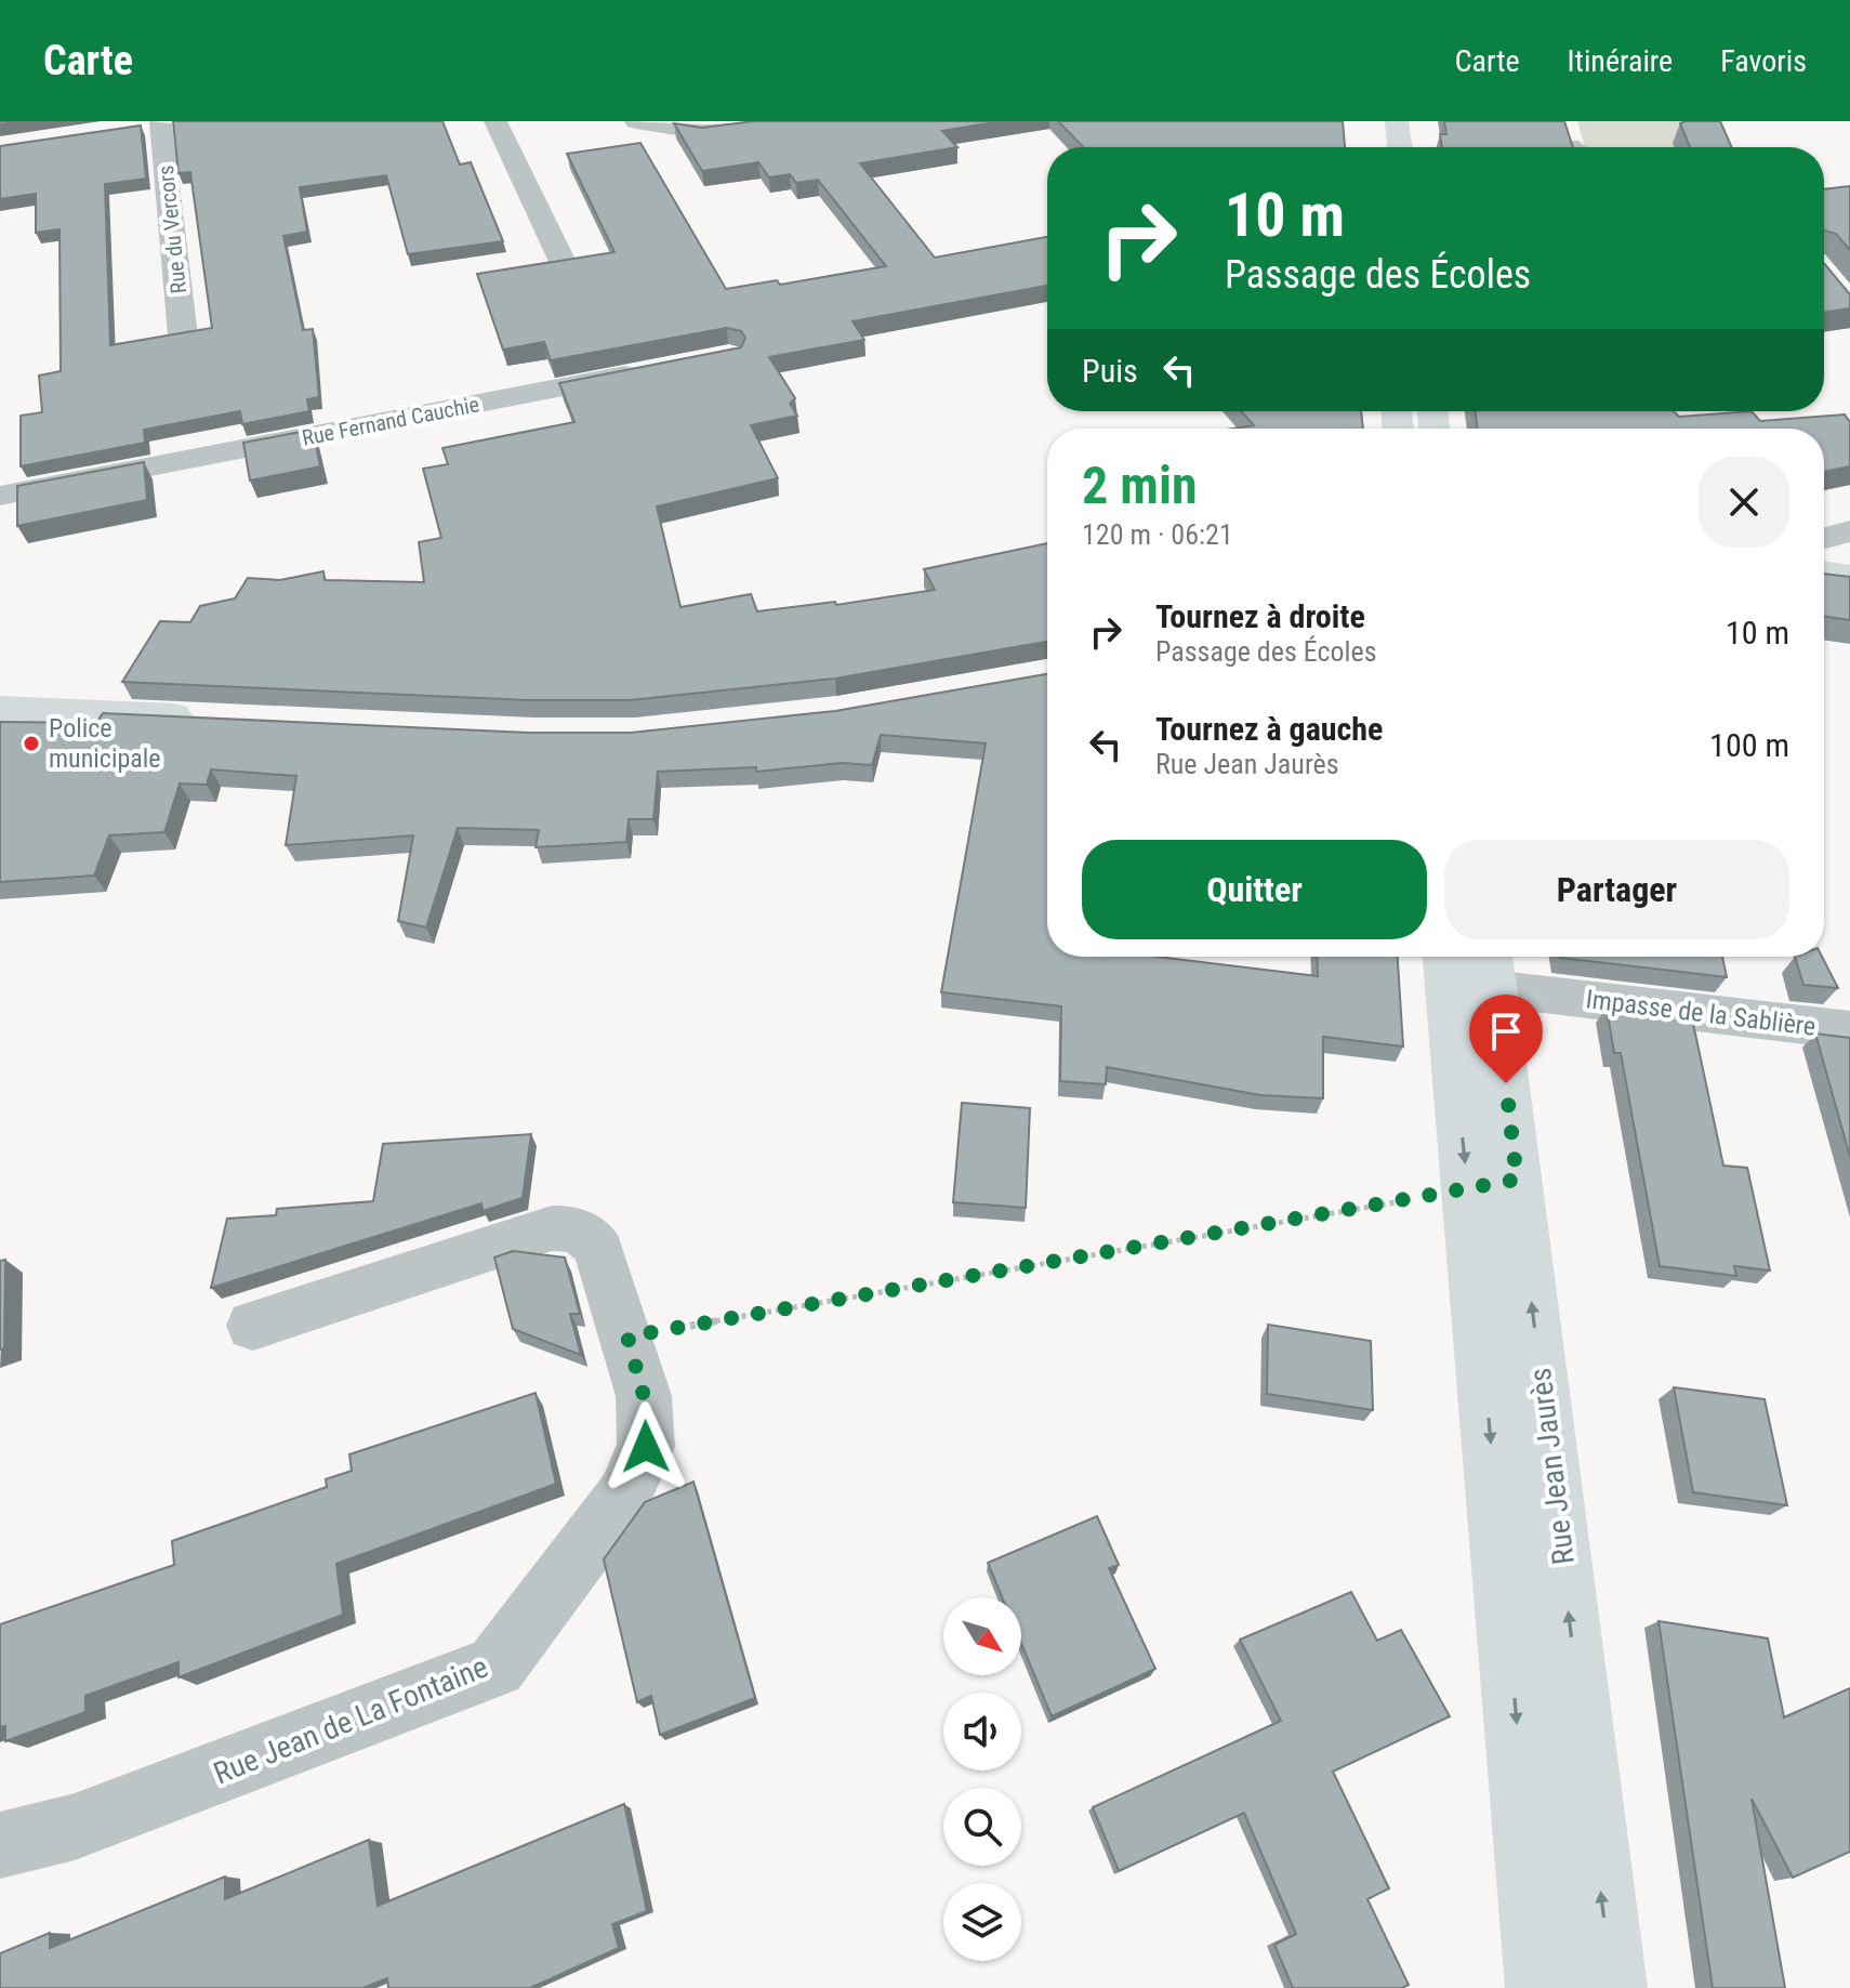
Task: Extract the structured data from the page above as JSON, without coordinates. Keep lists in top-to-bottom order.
{
  "streets": {
    "main road": ["Rue Jean Jaurès"],
    "street": [
      "Rue du Vercors",
      "Rue Fernand Cauchie",
      "Impasse de la Sablière",
      "Rue Jean de La Fontaine"
    ]
  },
  "crossings": [
    ["Impasse de la Sablière", "Rue Jean Jaurès"]
  ],
  "places": ["Police municipale"],
  "north": "bottom right",
  "page": {
    "header": "Carte",
    "nav": ["Carte", "Itinéraire", "Favoris"],
    "turn": ["10 m", "Passage des Écoles"],
    "then": "Puis",
    "heading": ["2 min", "120 m · 06:21"],
    "list": [
      {
        "name": "Tournez à droite",
        "note": "Passage des Écoles",
        "value": "10 m"
      },
      {
        "name": "Tournez à gauche",
        "note": "Rue Jean Jaurès",
        "value": "100 m"
      }
    ],
    "buttons": ["Quitter", "Partager"]
  }
}
